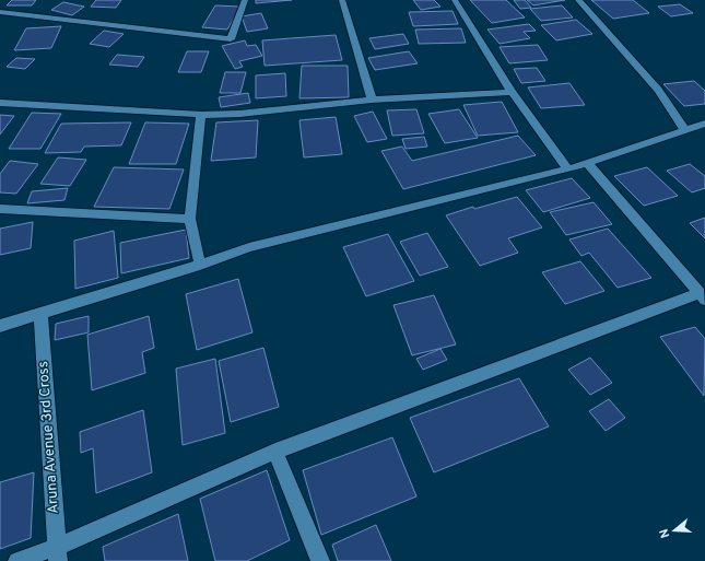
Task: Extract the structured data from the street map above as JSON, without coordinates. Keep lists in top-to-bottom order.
{
  "streets": {
    "street": ["Aruna Avenue 3rd Cross"]
  },
  "north": "left"
}
